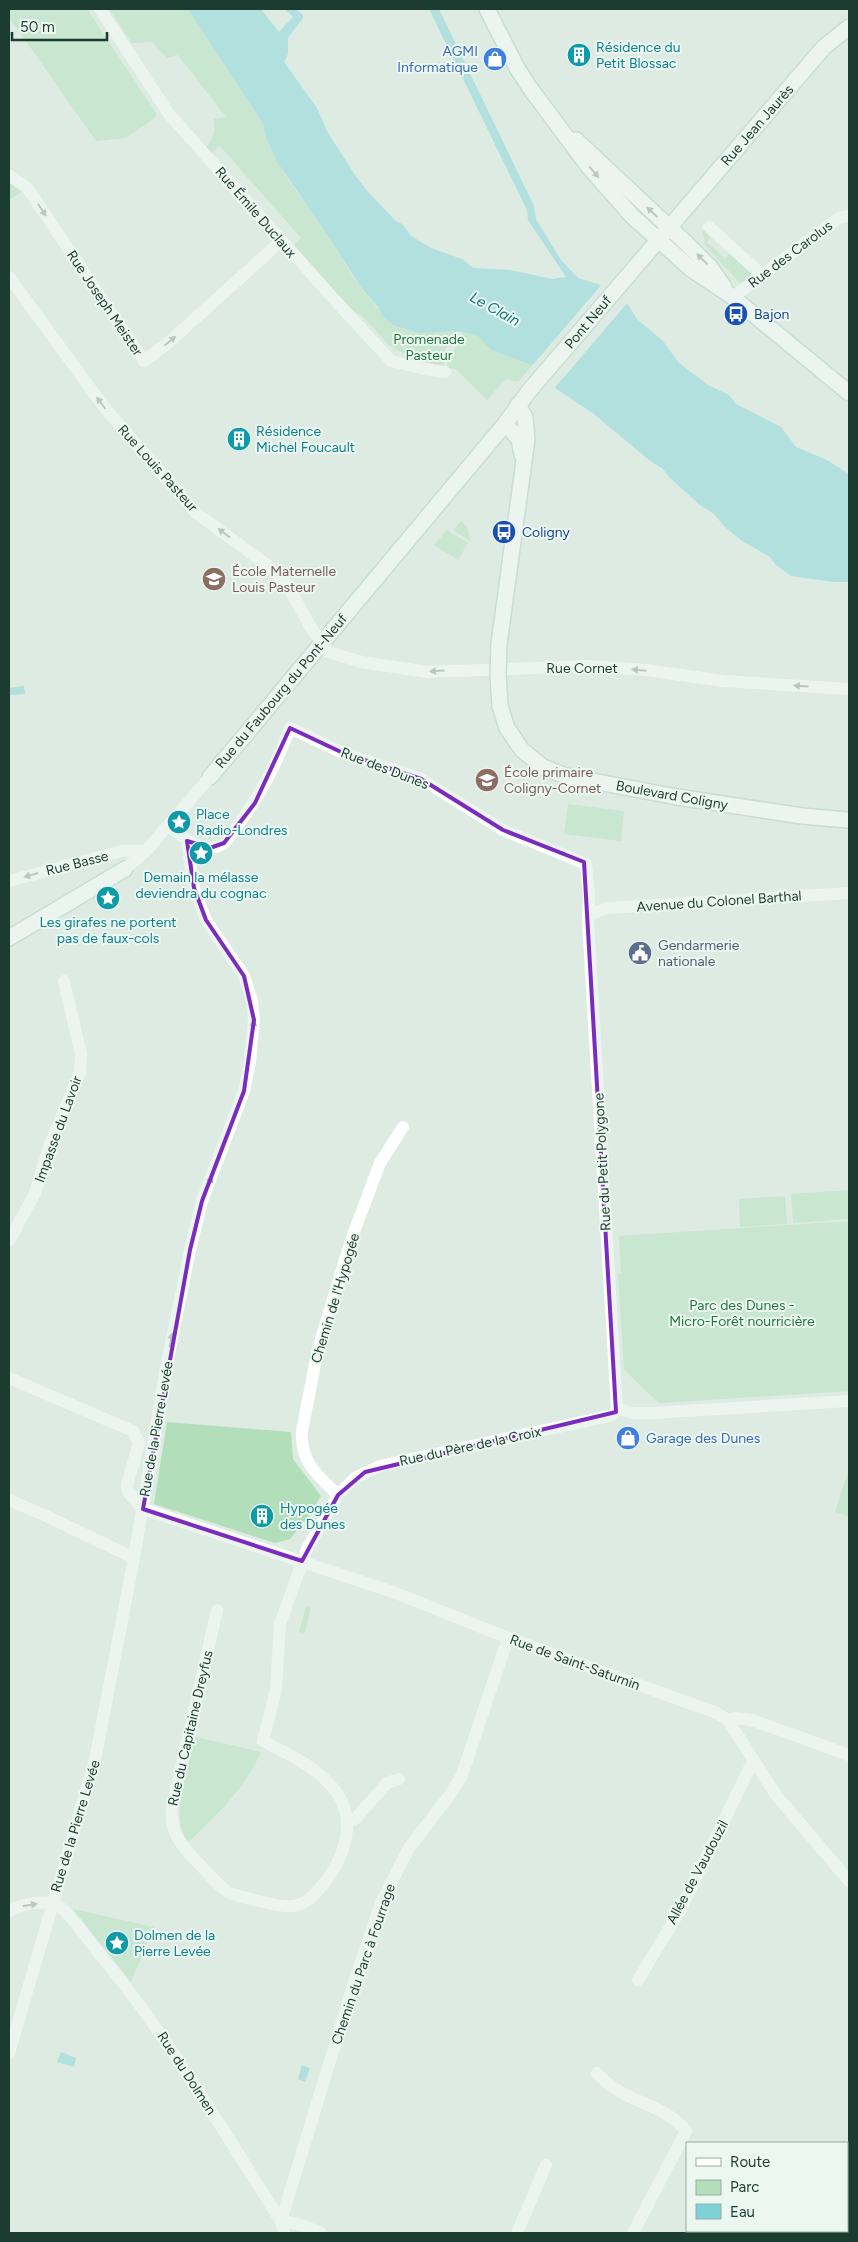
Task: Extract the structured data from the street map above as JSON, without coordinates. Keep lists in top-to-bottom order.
{
  "streets": {
    "main road": [
      "Rue Jean Jaurès",
      "Pont Neuf",
      "Rue du Faubourg du Pont-Neuf",
      "Boulevard Coligny"
    ],
    "street": [
      "Rue Émile Duclaux",
      "Rue des Carolus",
      "Rue Joseph Meister",
      "Rue Louis Pasteur",
      "Rue Cornet",
      "Rue des Dunes",
      "Rue Basse",
      "Avenue du Colonel Barthal",
      "Impasse du Lavoir",
      "Rue du Petit Polygone",
      "Chemin de l'Hypogée",
      "Rue de la Pierre Levée",
      "Rue du Père de la Croix",
      "Rue de Saint-Saturnin",
      "Rue du Capitaine Dreyfus",
      "Allée de Vaudouzil",
      "Chemin du Parc à Fourrage",
      "Rue du Dolmen"
    ]
  },
  "crossings": [
    ["Rue Jean Jaurès", "Pont Neuf"],
    ["Rue Émile Duclaux", "Rue Joseph Meister"],
    ["Pont Neuf", "Rue du Faubourg du Pont-Neuf"],
    ["Pont Neuf", "Boulevard Coligny"],
    ["Rue Louis Pasteur", "Rue Cornet"],
    ["Rue Louis Pasteur", "Rue du Faubourg du Pont-Neuf"],
    ["Rue Cornet", "Rue du Faubourg du Pont-Neuf"],
    ["Rue du Faubourg du Pont-Neuf", "Boulevard Coligny"],
    ["Rue du Faubourg du Pont-Neuf", "Rue Basse"],
    ["Rue des Dunes", "Avenue du Colonel Barthal"],
    ["Rue des Dunes", "Rue du Petit Polygone"],
    ["Rue des Dunes", "Rue de la Pierre Levée"],
    ["Avenue du Colonel Barthal", "Rue du Petit Polygone"],
    ["Rue du Petit Polygone", "Rue du Père de la Croix"],
    ["Chemin de l'Hypogée", "Rue du Père de la Croix"],
    ["Rue de la Pierre Levée", "Rue du Dolmen"],
    ["Rue du Père de la Croix", "Rue de Saint-Saturnin"],
    ["Rue du Père de la Croix", "Rue du Capitaine Dreyfus"],
    ["Rue de Saint-Saturnin", "Rue du Capitaine Dreyfus"],
    ["Rue de Saint-Saturnin", "Chemin du Parc à Fourrage"],
    ["Chemin du Parc à Fourrage", "Rue du Dolmen"]
  ],
  "one_way": [
    "Rue Louis Pasteur",
    "Rue Cornet",
    "Rue Basse",
    "Rue de la Pierre Levée"
  ],
  "water": ["Le Clain"],
  "parks": ["Promenade Pasteur", "Parc des Dunes - Micro-Forêt nourricière"],
  "places": {
    "building": ["Résidence du Petit Blossac", "Résidence Michel Foucault", "Hypogée des Dunes"],
    "shop": ["AGMI Informatique", "Garage des Dunes"],
    "bus stop": ["Bajon", "Coligny"],
    "school or university": ["École Maternelle Louis Pasteur", "École primaire Coligny-Cornet"],
    "place": [
      "Place Radio-Londres",
      "Demain la mélasse deviendra du cognac",
      "Les girafes ne portent pas de faux-cols",
      "Dolmen de la Pierre Levée"
    ],
    "public building": ["Gendarmerie nationale"]
  },
  "legend": ["Route", "Parc", "Eau"],
  "scale_bar": "50 m"
}
